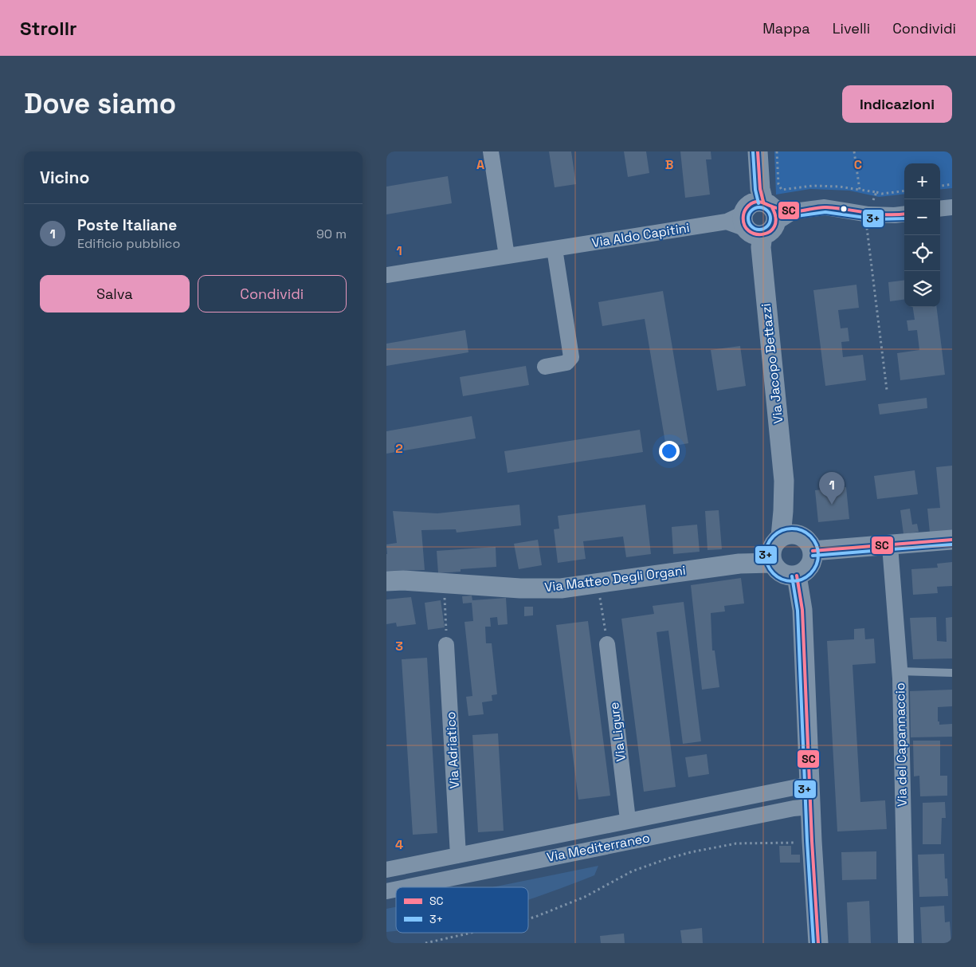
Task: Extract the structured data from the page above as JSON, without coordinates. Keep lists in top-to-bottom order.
{
  "streets": {
    "street": [
      "Via Aldo Capitini",
      "Via Jacopo Bettazzi",
      "Via Matteo Degli Organi",
      "Via Ligure",
      "Via del Capannaccio",
      "Via Adriatico",
      "Via Mediterraneo"
    ]
  },
  "crossings": [
    ["Via Aldo Capitini", "Via Jacopo Bettazzi"],
    ["Via Jacopo Bettazzi", "Via Matteo Degli Organi"],
    ["Via Ligure", "Via Mediterraneo"],
    ["Via Adriatico", "Via Mediterraneo"]
  ],
  "lines": ["transit line SC", "transit line 3+"],
  "legend": ["SC", "3+"],
  "page": {
    "header": "Strollr",
    "nav": ["Mappa", "Livelli", "Condividi"],
    "buttons": [
      "Indicazioni",
      ["Salva", "Condividi"]
    ],
    "title": "Dove siamo",
    "heading": "Vicino",
    "map_buttons": ["+", "−"],
    "list": [
      {
        "mark": "1",
        "name": "Poste Italiane",
        "note": "Edificio pubblico",
        "value": "90 m"
      }
    ],
    "pins": "1"
  },
  "grid": {
    "columns": ["A", "B", "C"],
    "rows": [
      "1",
      "2",
      "3",
      "4"
    ]
  }
}
